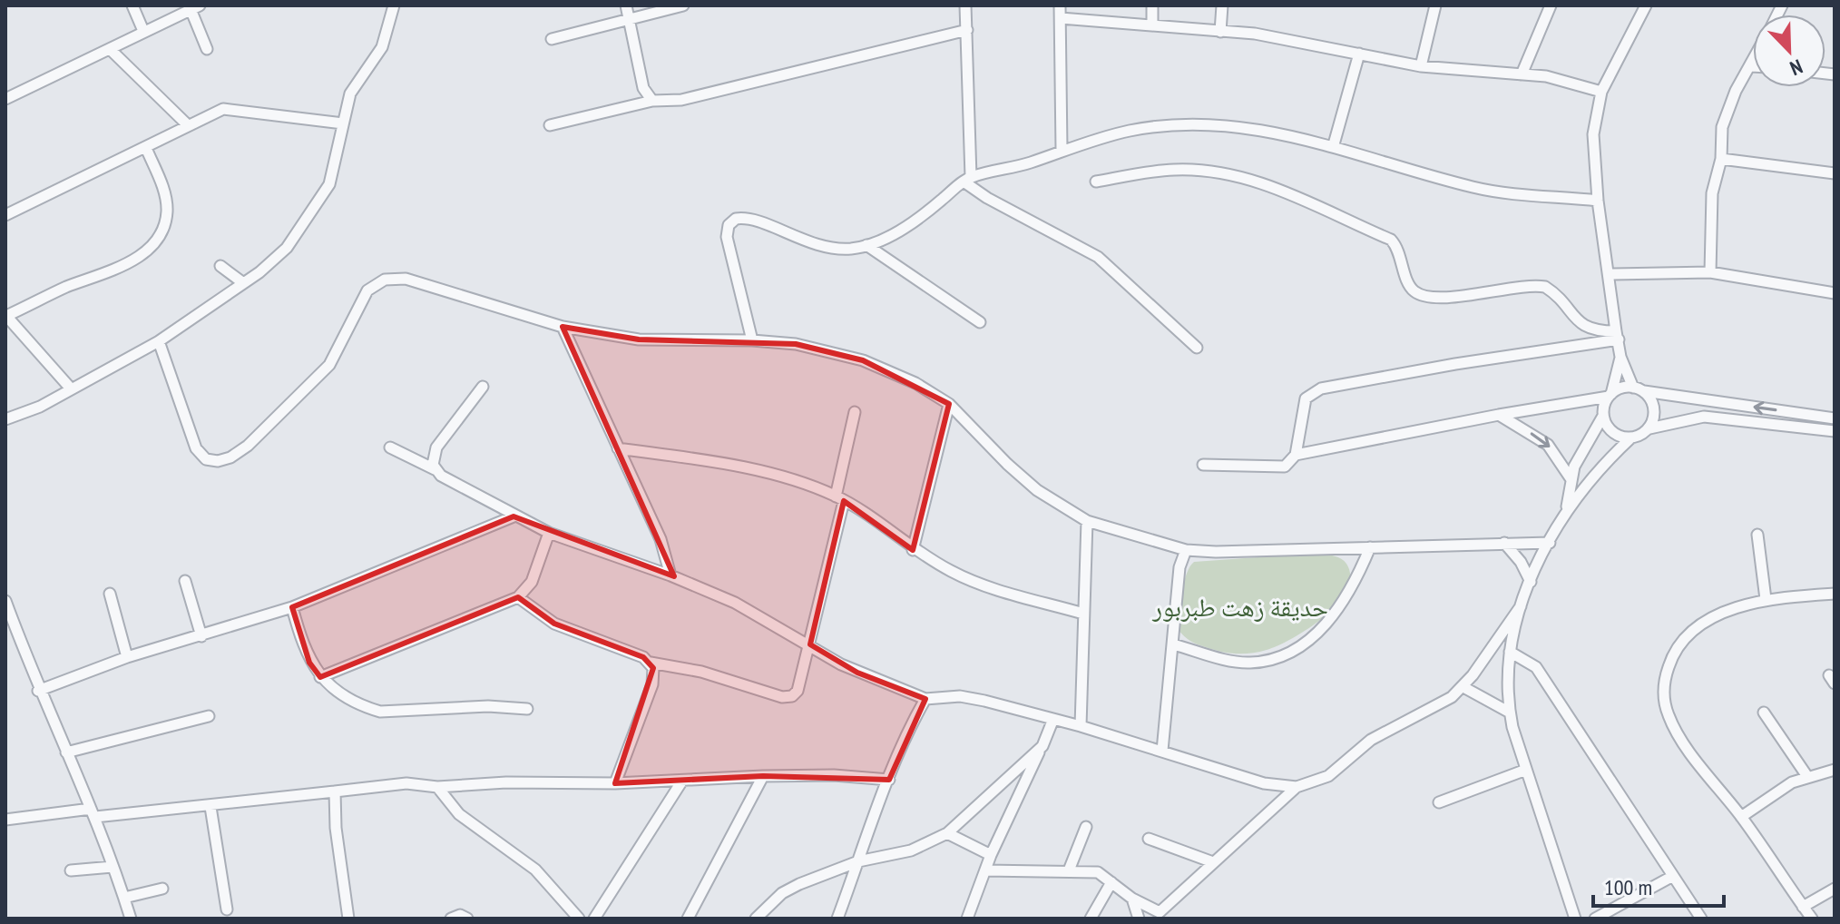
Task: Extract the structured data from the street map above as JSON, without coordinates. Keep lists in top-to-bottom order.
{
  "parks": ["حديقة زهت طبربور"],
  "scale_bar": "100 m",
  "north": "bottom right"
}
